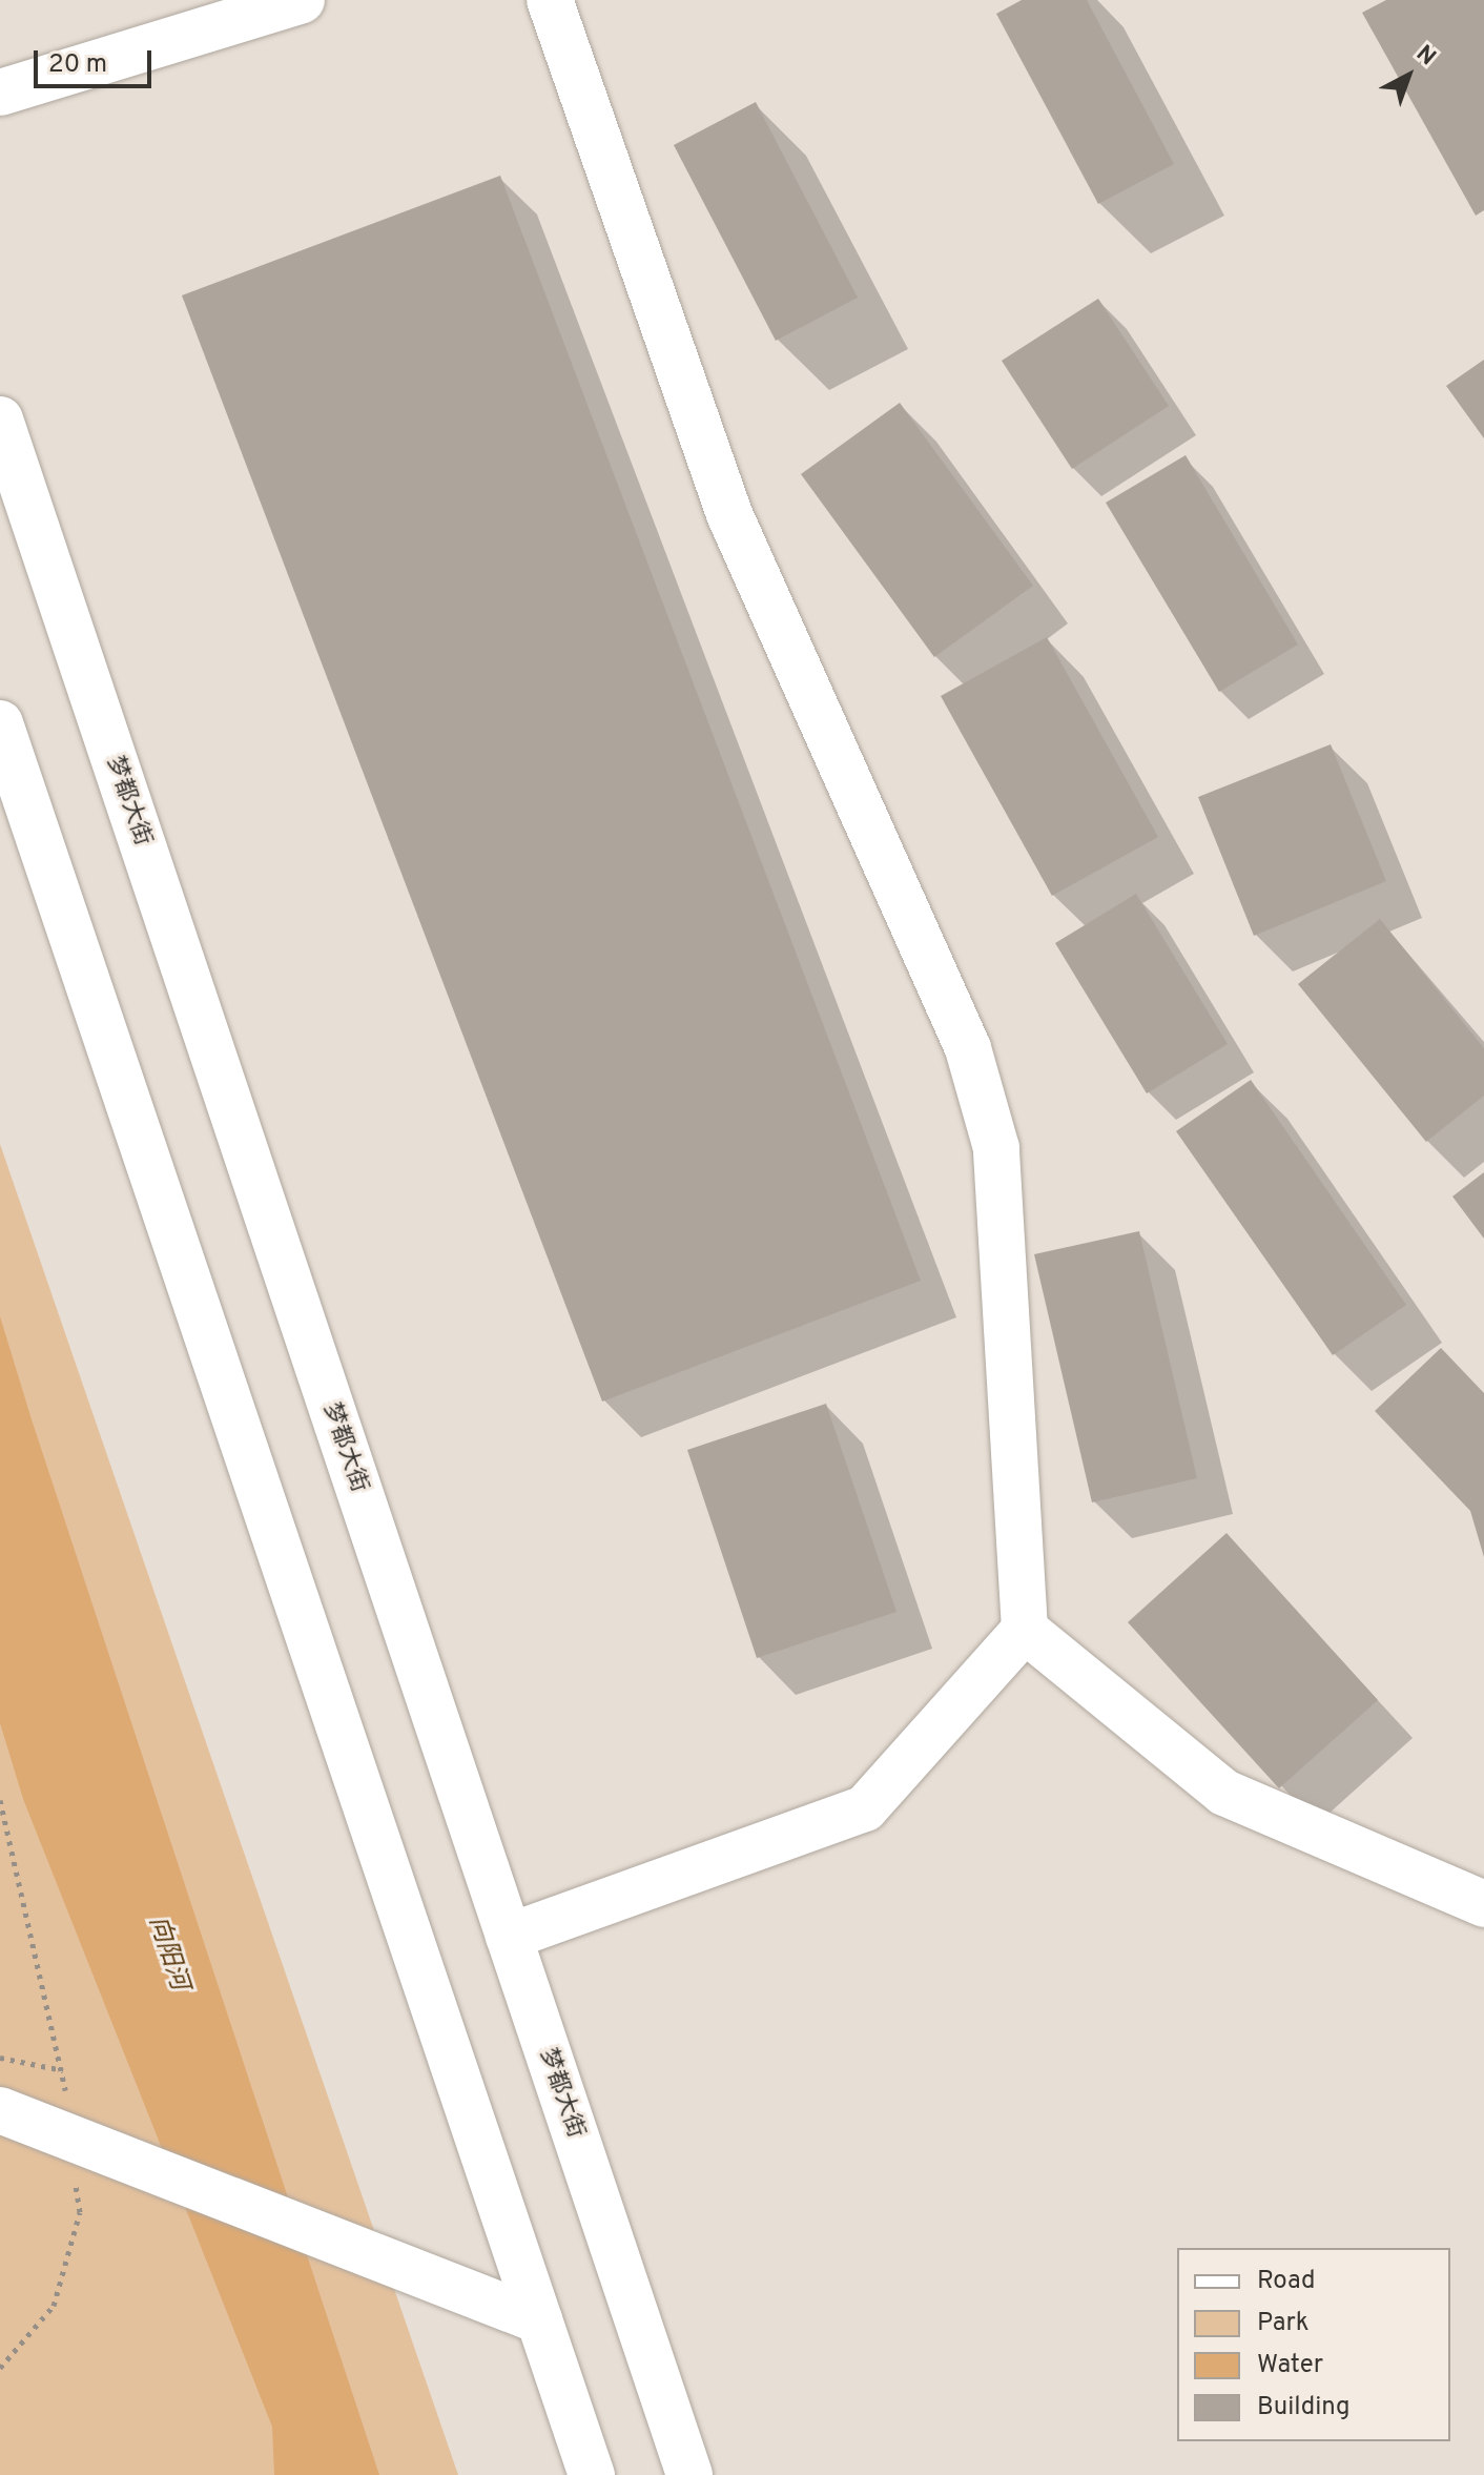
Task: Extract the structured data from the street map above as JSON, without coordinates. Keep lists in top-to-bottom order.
{
  "streets": {
    "main road": ["梦都大街"]
  },
  "water": ["向阳河"],
  "legend": [
    "Road",
    "Park",
    "Water",
    "Building"
  ],
  "scale_bar": "20 m",
  "north": "top right"
}
